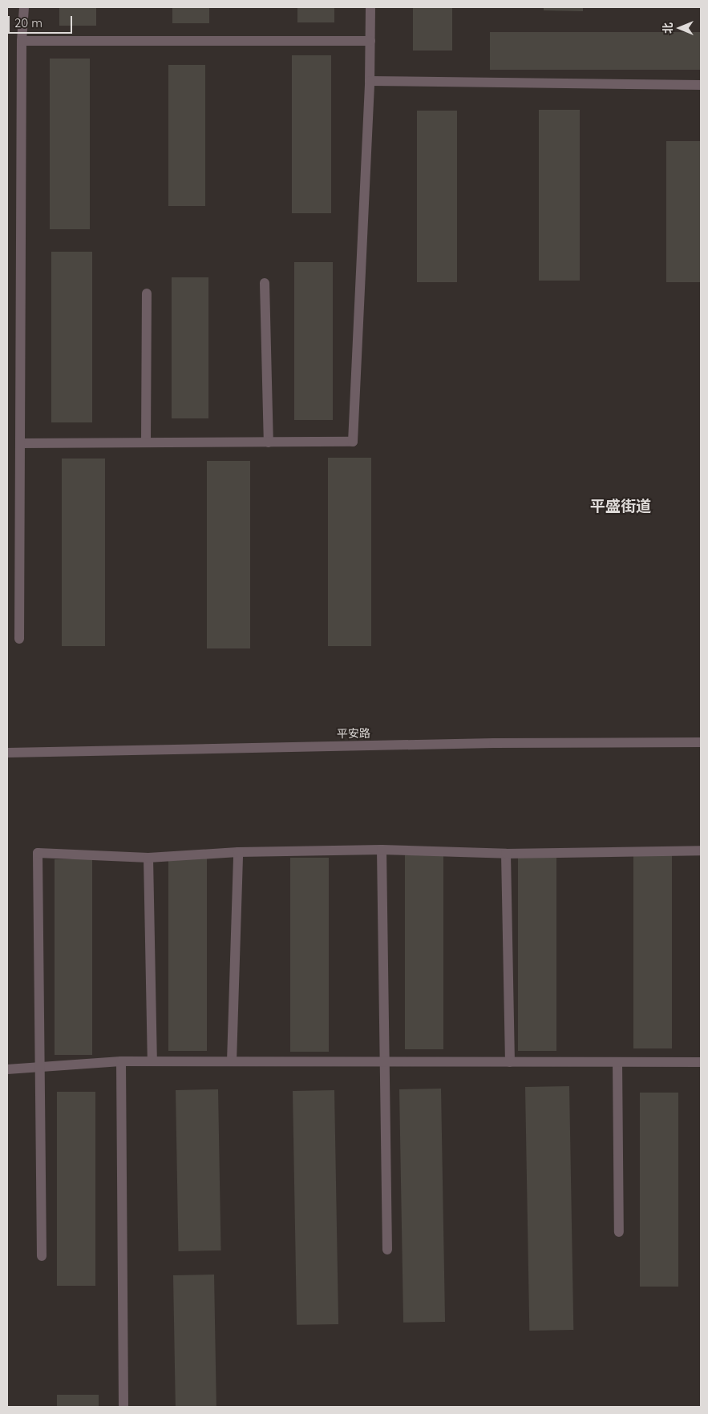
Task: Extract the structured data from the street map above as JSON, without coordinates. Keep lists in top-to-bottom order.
{
  "streets": {
    "street": ["平安路"]
  },
  "districts": ["平盛街道"],
  "scale_bar": "20 m",
  "north": "left"
}
